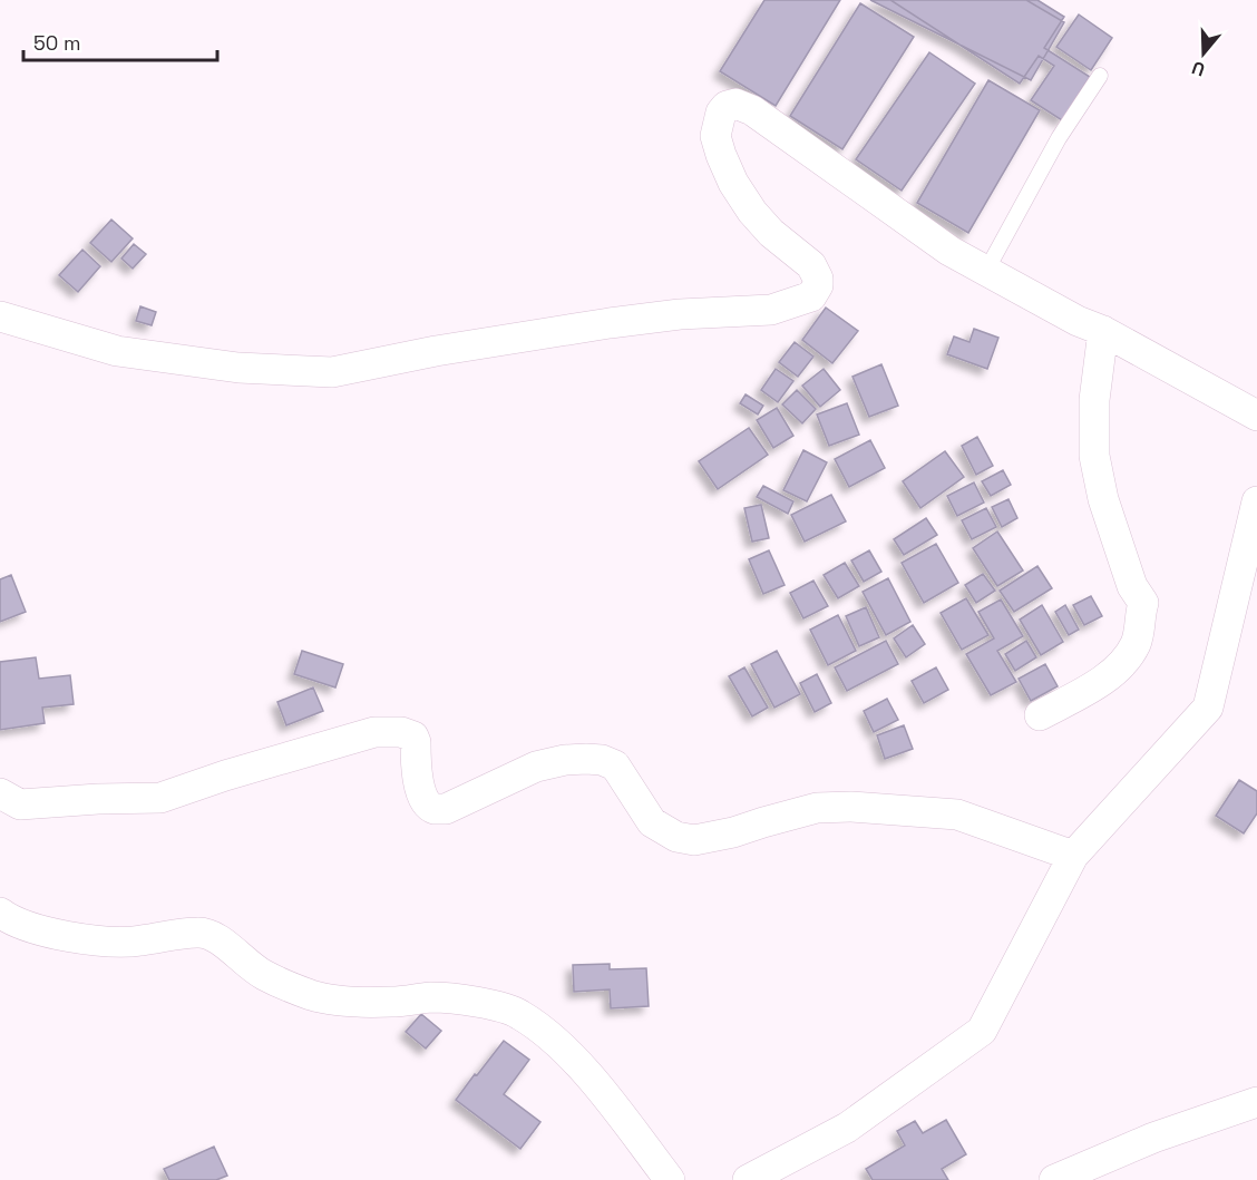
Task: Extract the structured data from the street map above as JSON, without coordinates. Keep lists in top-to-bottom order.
{
  "scale_bar": "50 m",
  "north": "bottom"
}
